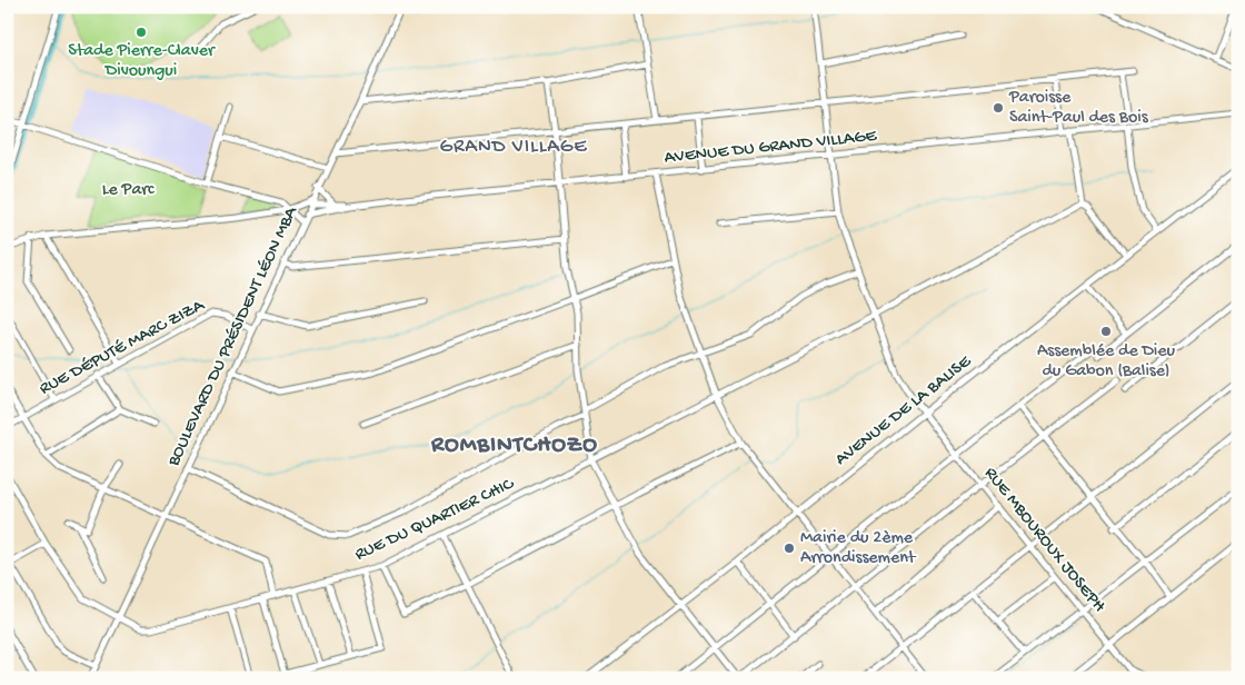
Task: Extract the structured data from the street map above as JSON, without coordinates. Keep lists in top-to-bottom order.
{
  "streets": {
    "street": [
      "AVENUE DU GRAND VILLAGE",
      "BOULEVARD DU PRÉSIDENT LÉON MBA",
      "RUE DÉPUTÉ MARC ZIZA",
      "AVENUE DE LA BALISE",
      "RUE DU QUARTIER CHIC",
      "RUE MBOUROUX JOSEPH"
    ]
  },
  "crossings": [
    ["AVENUE DU GRAND VILLAGE", "BOULEVARD DU PRÉSIDENT LÉON MBA"],
    ["AVENUE DU GRAND VILLAGE", "RUE MBOUROUX JOSEPH"],
    ["BOULEVARD DU PRÉSIDENT LÉON MBA", "RUE DÉPUTÉ MARC ZIZA"],
    ["BOULEVARD DU PRÉSIDENT LÉON MBA", "RUE DU QUARTIER CHIC"],
    ["AVENUE DE LA BALISE", "RUE MBOUROUX JOSEPH"],
    ["RUE DU QUARTIER CHIC", "RUE MBOUROUX JOSEPH"]
  ],
  "districts": ["GRAND VILLAGE", "ROMBINTCHOZO"],
  "parks": ["Le Parc"],
  "places": [
    "Stade Pierre-Claver Divoungui",
    "Paroisse Saint-Paul des Bois",
    "Assemblée de Dieu du Gabon (Balise)",
    "Mairie du 2ème Arrondissement"
  ]
}
